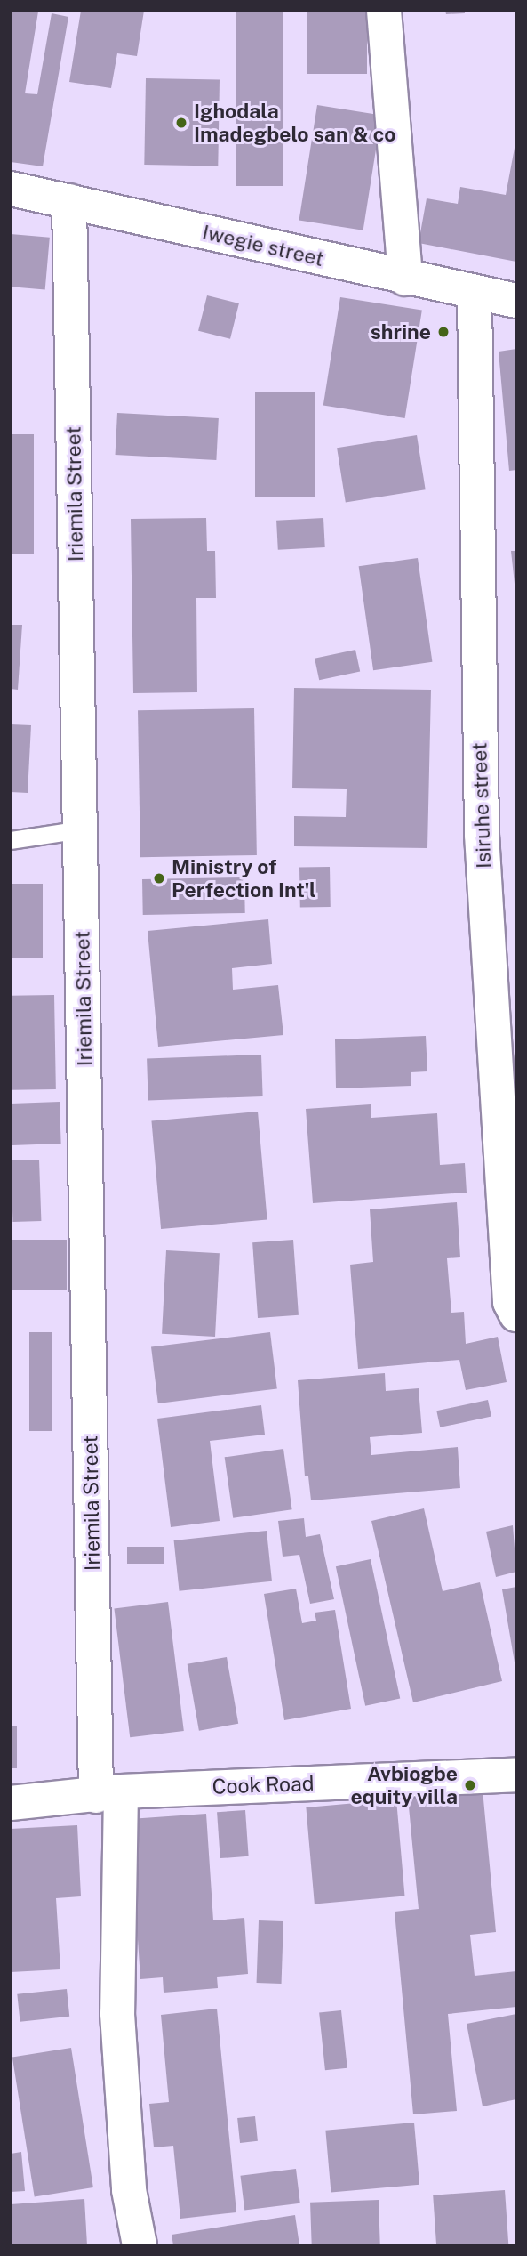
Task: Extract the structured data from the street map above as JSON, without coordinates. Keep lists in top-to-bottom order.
{
  "streets": {
    "street": [
      "Iwegie street",
      "Iriemila Street",
      "Isiruhe street",
      "Cook Road"
    ]
  },
  "crossings": [
    ["Iwegie street", "Iriemila Street"],
    ["Iwegie street", "Isiruhe street"],
    ["Iriemila Street", "Cook Road"]
  ],
  "places": [
    "Ighodala Imadegbelo san & co",
    "shrine",
    "Ministry of Perfection Int'l",
    "Avbiogbe equity villa"
  ]
}
